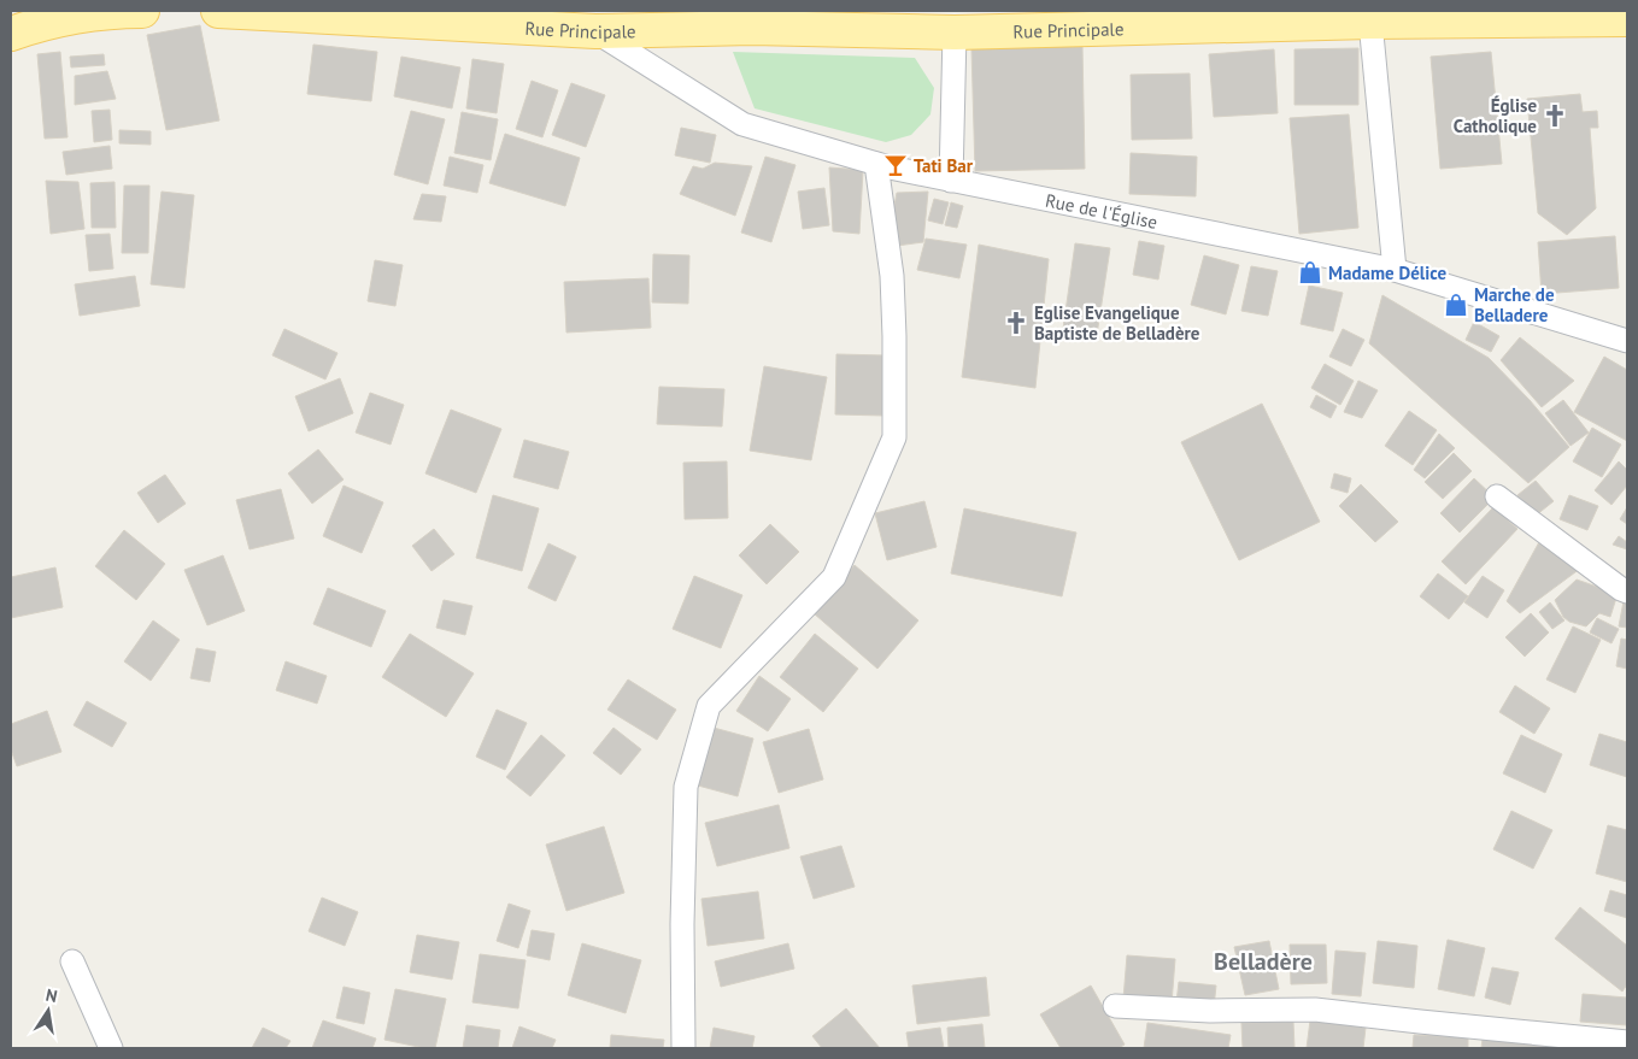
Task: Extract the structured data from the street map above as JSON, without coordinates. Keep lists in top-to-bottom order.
{
  "streets": {
    "main road": ["Rue Principale"],
    "street": ["Rue de l'Église"]
  },
  "crossings": [
    ["Rue Principale", "Rue de l'Église"]
  ],
  "districts": ["Belladère"],
  "places": {
    "church": ["Église Catholique", "Eglise Evangelique Baptiste de Belladère"],
    "bar": ["Tati Bar"],
    "shop": ["Madame Délice", "Marche de Belladere"]
  },
  "north": "top"
}
